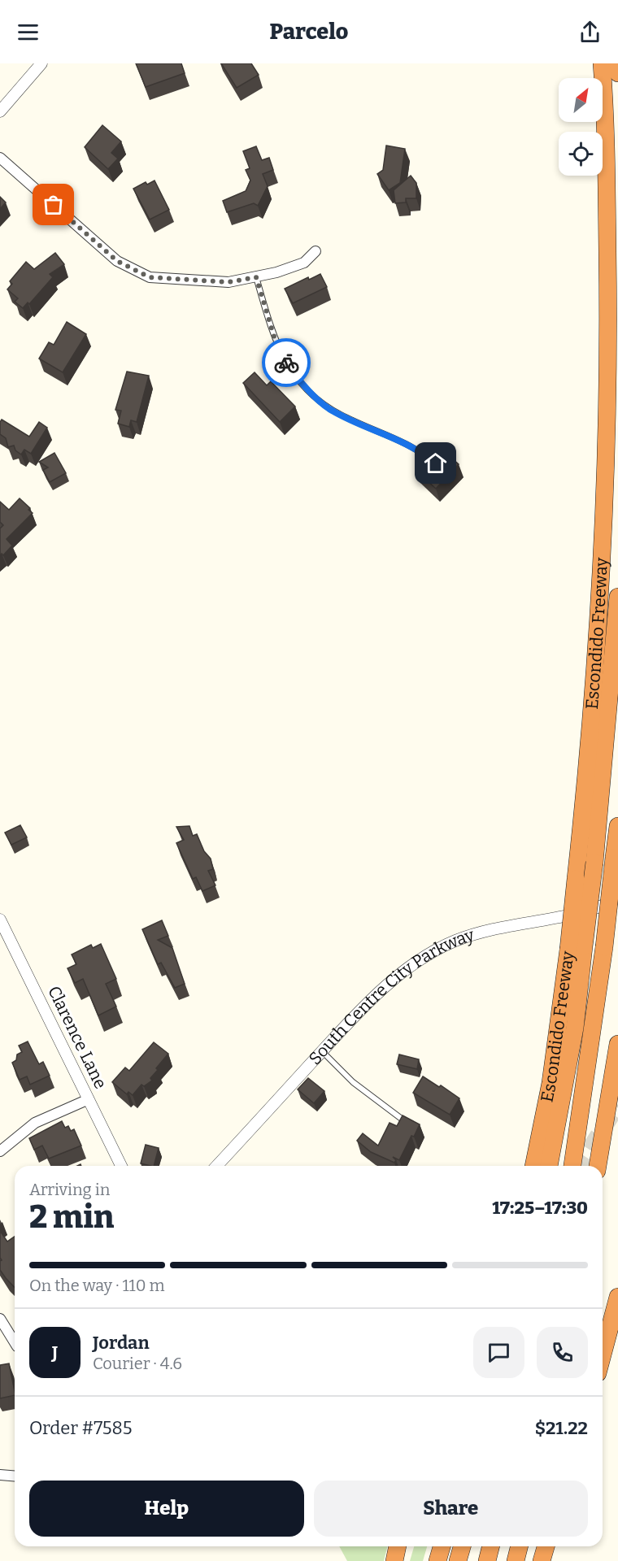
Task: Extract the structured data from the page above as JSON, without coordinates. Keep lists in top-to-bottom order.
{
  "streets": {
    "highway": ["Escondido Freeway"],
    "street": ["South Centre City Parkway", "Clarence Lane"]
  },
  "north": "top right",
  "page": {
    "header": "Parcelo",
    "heading": ["2 min", "Arriving in", "17:25–17:30"],
    "panel": [
      "Jordan",
      "Courier · 4.6",
      "Order #7585",
      "$21.22"
    ],
    "bar": "On the way · 110 m",
    "round": "J",
    "buttons": ["Help", "Share"]
  }
}
